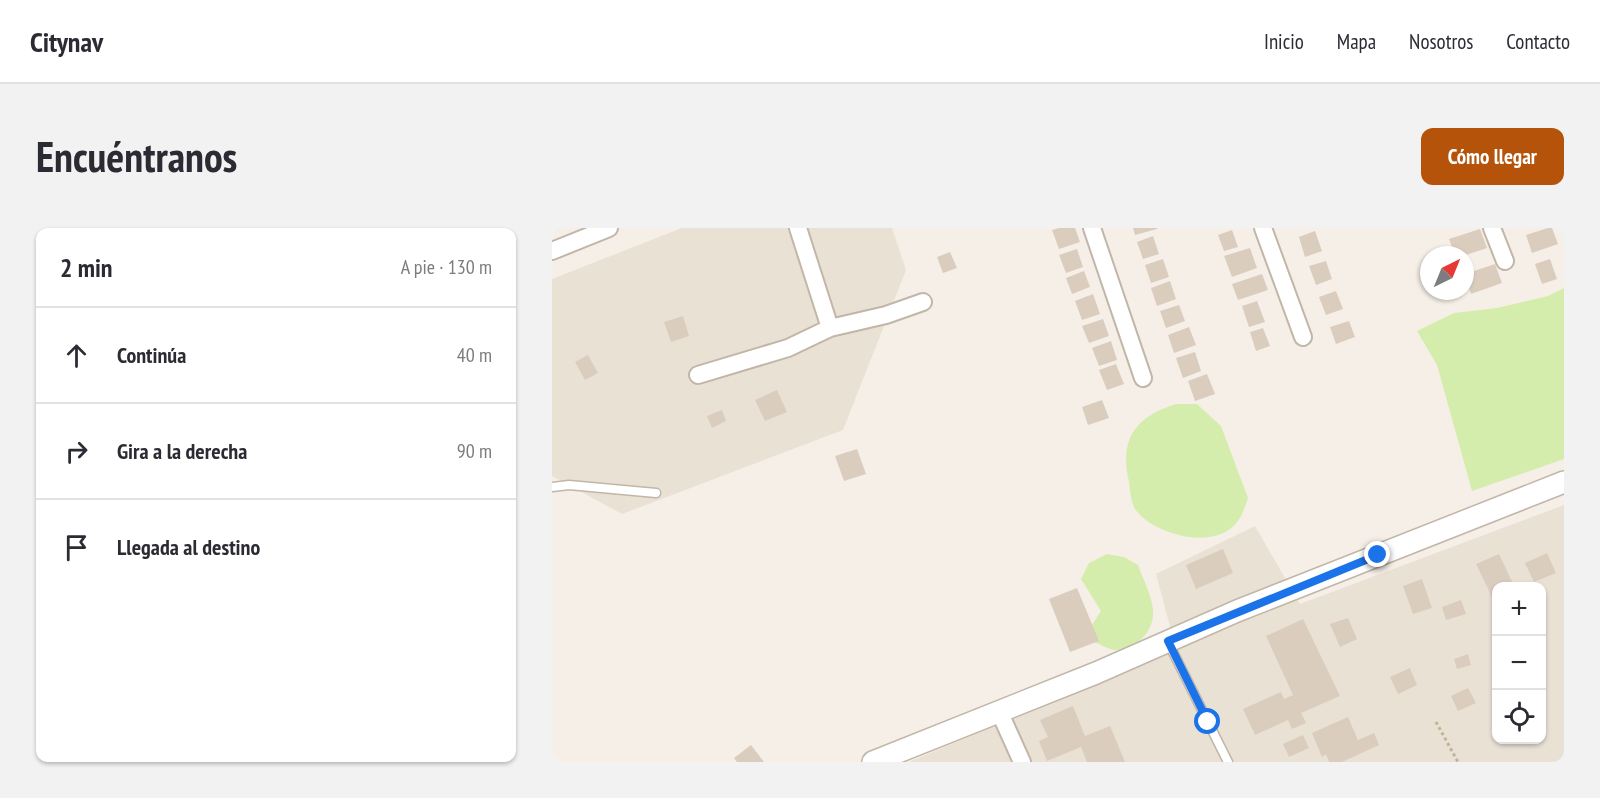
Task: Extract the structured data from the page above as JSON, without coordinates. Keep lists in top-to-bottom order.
{
  "north": "top right",
  "page": {
    "header": "Citynav",
    "nav": [
      "Inicio",
      "Mapa",
      "Nosotros",
      "Contacto"
    ],
    "buttons": "Cómo llegar",
    "title": "Encuéntranos",
    "heading": ["2 min", "A pie · 130 m"],
    "list": [
      ["Continúa", "40 m"],
      ["Gira a la derecha", "90 m"],
      "Llegada al destino"
    ],
    "map_buttons": ["+", "−"]
  }
}
